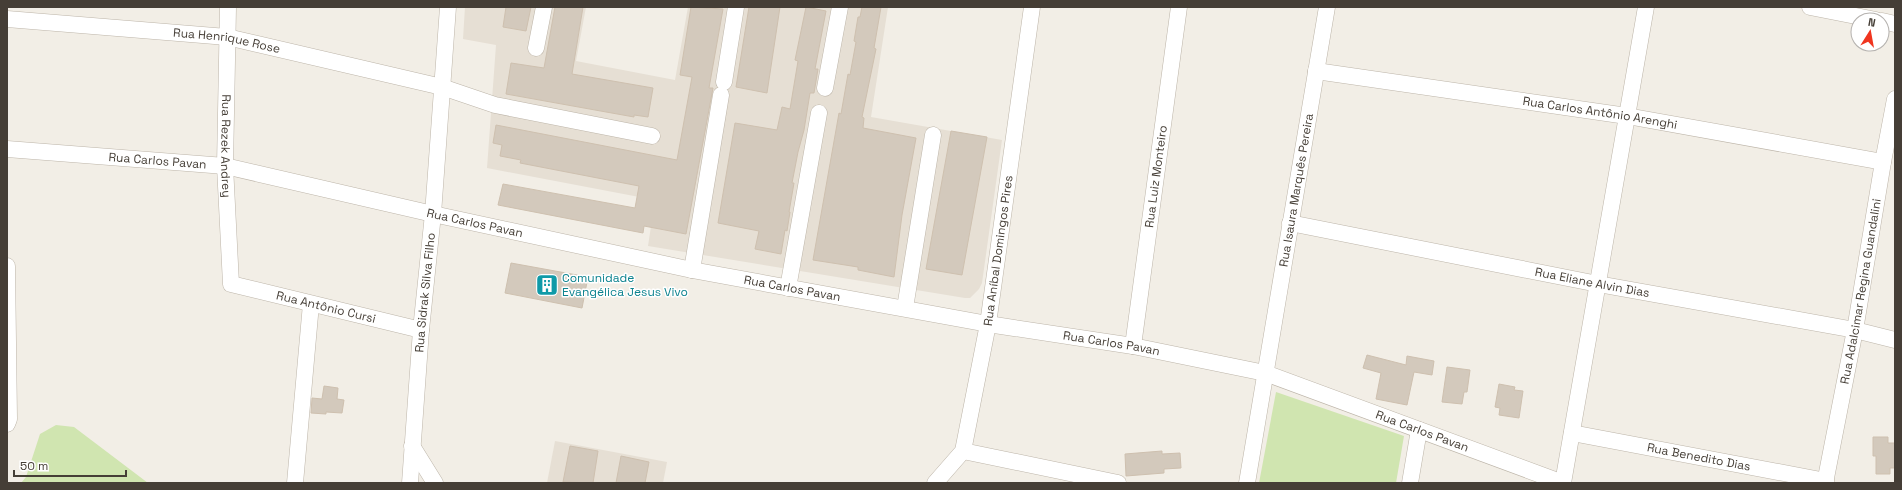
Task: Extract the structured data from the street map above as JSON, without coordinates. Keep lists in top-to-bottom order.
{
  "streets": {
    "street": [
      "Rua Henrique Rose",
      "Rua Carlos Antônio Arenghi",
      "Rua Rezek Andrey",
      "Rua Carlos Pavan",
      "Rua Luiz Monteiro",
      "Rua Isaura Marquês Pereira",
      "Rua Aníbal Domingos Pires",
      "Rua Eliane Alvin Dias",
      "Rua Adalcimar Regina Guandalini",
      "Rua Sidrak Silva Filho",
      "Rua Antônio Cursi",
      "Rua Benedito Dias"
    ]
  },
  "crossings": [
    ["Rua Henrique Rose", "Rua Rezek Andrey"],
    ["Rua Henrique Rose", "Rua Sidrak Silva Filho"],
    ["Rua Carlos Antônio Arenghi", "Rua Isaura Marquês Pereira"],
    ["Rua Carlos Antônio Arenghi", "Rua Adalcimar Regina Guandalini"],
    ["Rua Rezek Andrey", "Rua Carlos Pavan"],
    ["Rua Rezek Andrey", "Rua Antônio Cursi"],
    ["Rua Carlos Pavan", "Rua Luiz Monteiro"],
    ["Rua Carlos Pavan", "Rua Isaura Marquês Pereira"],
    ["Rua Carlos Pavan", "Rua Aníbal Domingos Pires"],
    ["Rua Carlos Pavan", "Rua Sidrak Silva Filho"],
    ["Rua Isaura Marquês Pereira", "Rua Eliane Alvin Dias"],
    ["Rua Eliane Alvin Dias", "Rua Adalcimar Regina Guandalini"],
    ["Rua Adalcimar Regina Guandalini", "Rua Benedito Dias"],
    ["Rua Sidrak Silva Filho", "Rua Antônio Cursi"]
  ],
  "places": {
    "building": ["Comunidade Evangélica Jesus Vivo"]
  },
  "scale_bar": "50 m",
  "north": "top"
}
